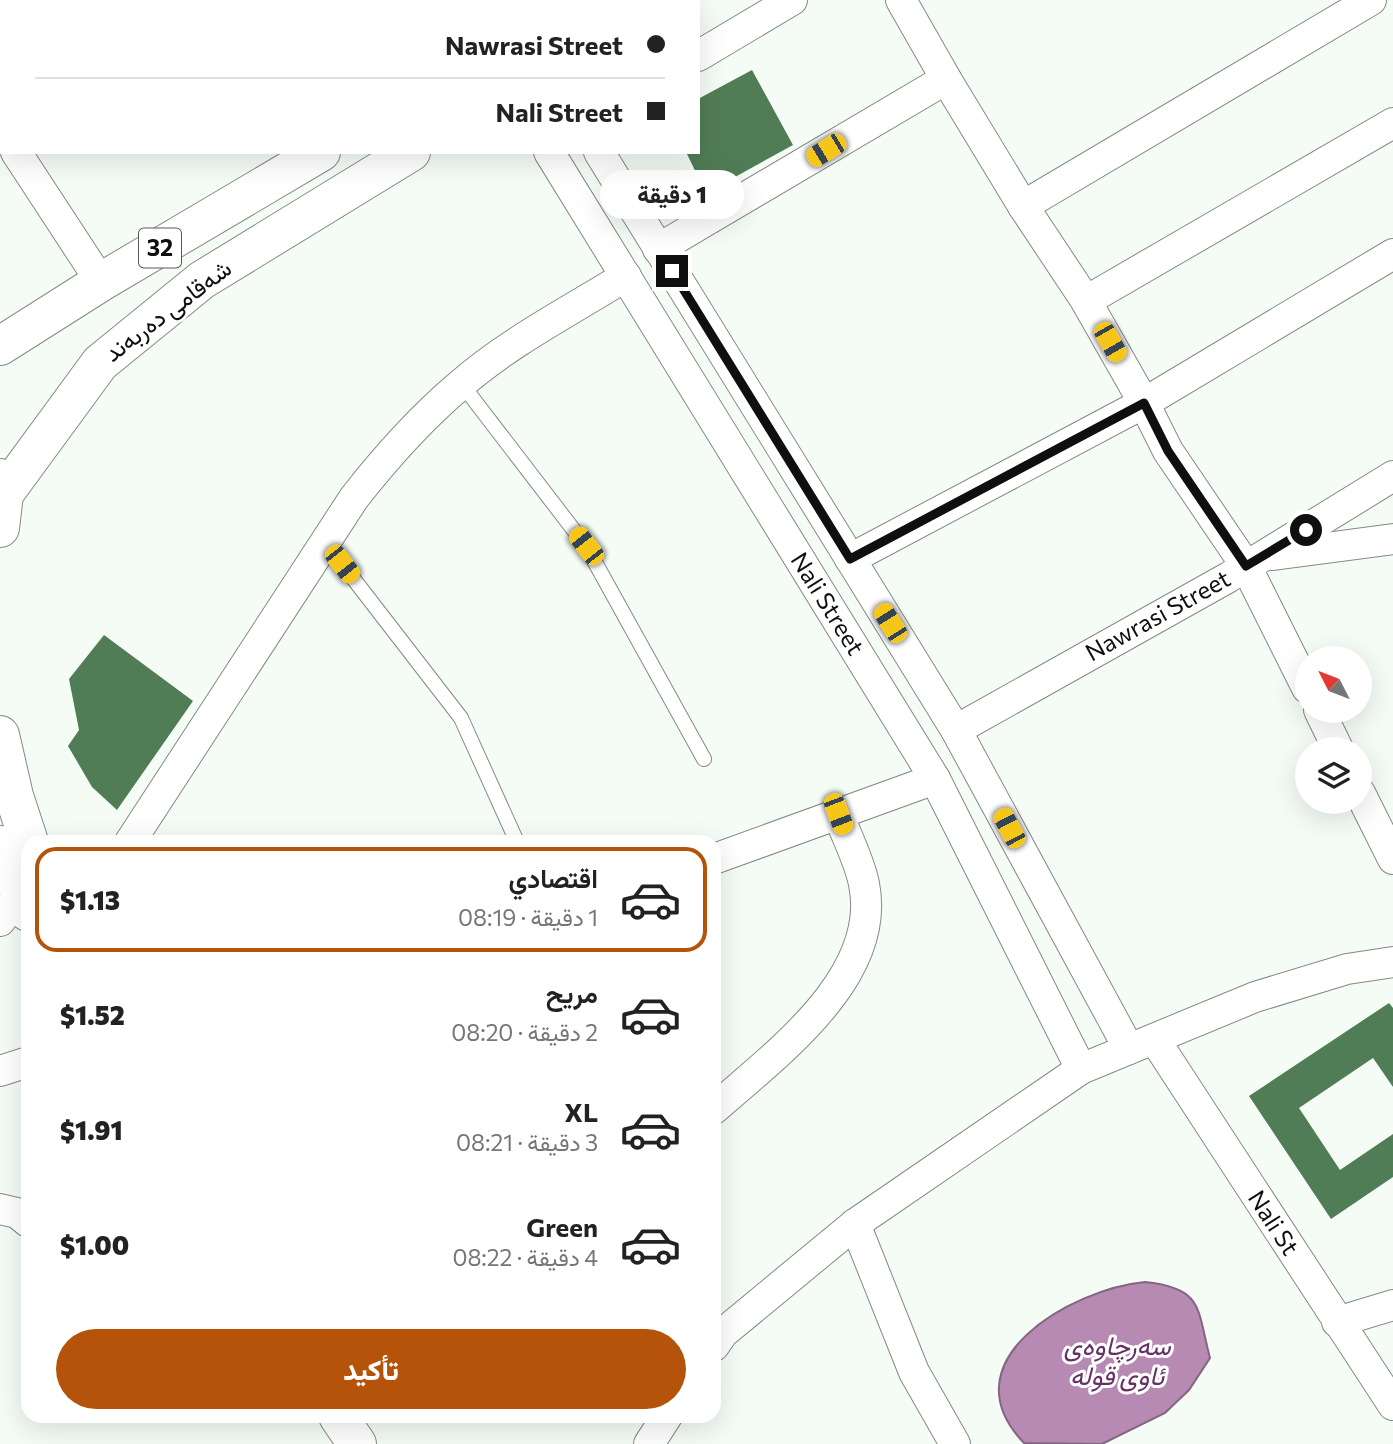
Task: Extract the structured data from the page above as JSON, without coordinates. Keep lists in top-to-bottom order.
{
  "streets": {
    "highway": ["32", "شەقامی دەربەند"],
    "street": ["Nali Street", "Nawrasi Street", "Nali St"]
  },
  "crossings": [
    ["Nali Street", "Nawrasi Street"],
    ["Nali Street", "Nali St"]
  ],
  "water": ["سەرچاوەی ئاوی قولە"],
  "north": "top left",
  "page": {
    "banner": ["Nawrasi Street", "Nali Street"],
    "bubble": "1 دقيقة",
    "list": [
      {
        "name": "اقتصادي",
        "note": "1 دقيقة · 08:19",
        "value": "$1.13"
      },
      {
        "name": "مريح",
        "note": "2 دقيقة · 08:20",
        "value": "$1.52"
      },
      {
        "name": "XL",
        "note": "3 دقيقة · 08:21",
        "value": "$1.91"
      },
      {
        "name": "Green",
        "note": "4 دقيقة · 08:22",
        "value": "$1.00"
      }
    ],
    "buttons": "تأكيد"
  }
}
